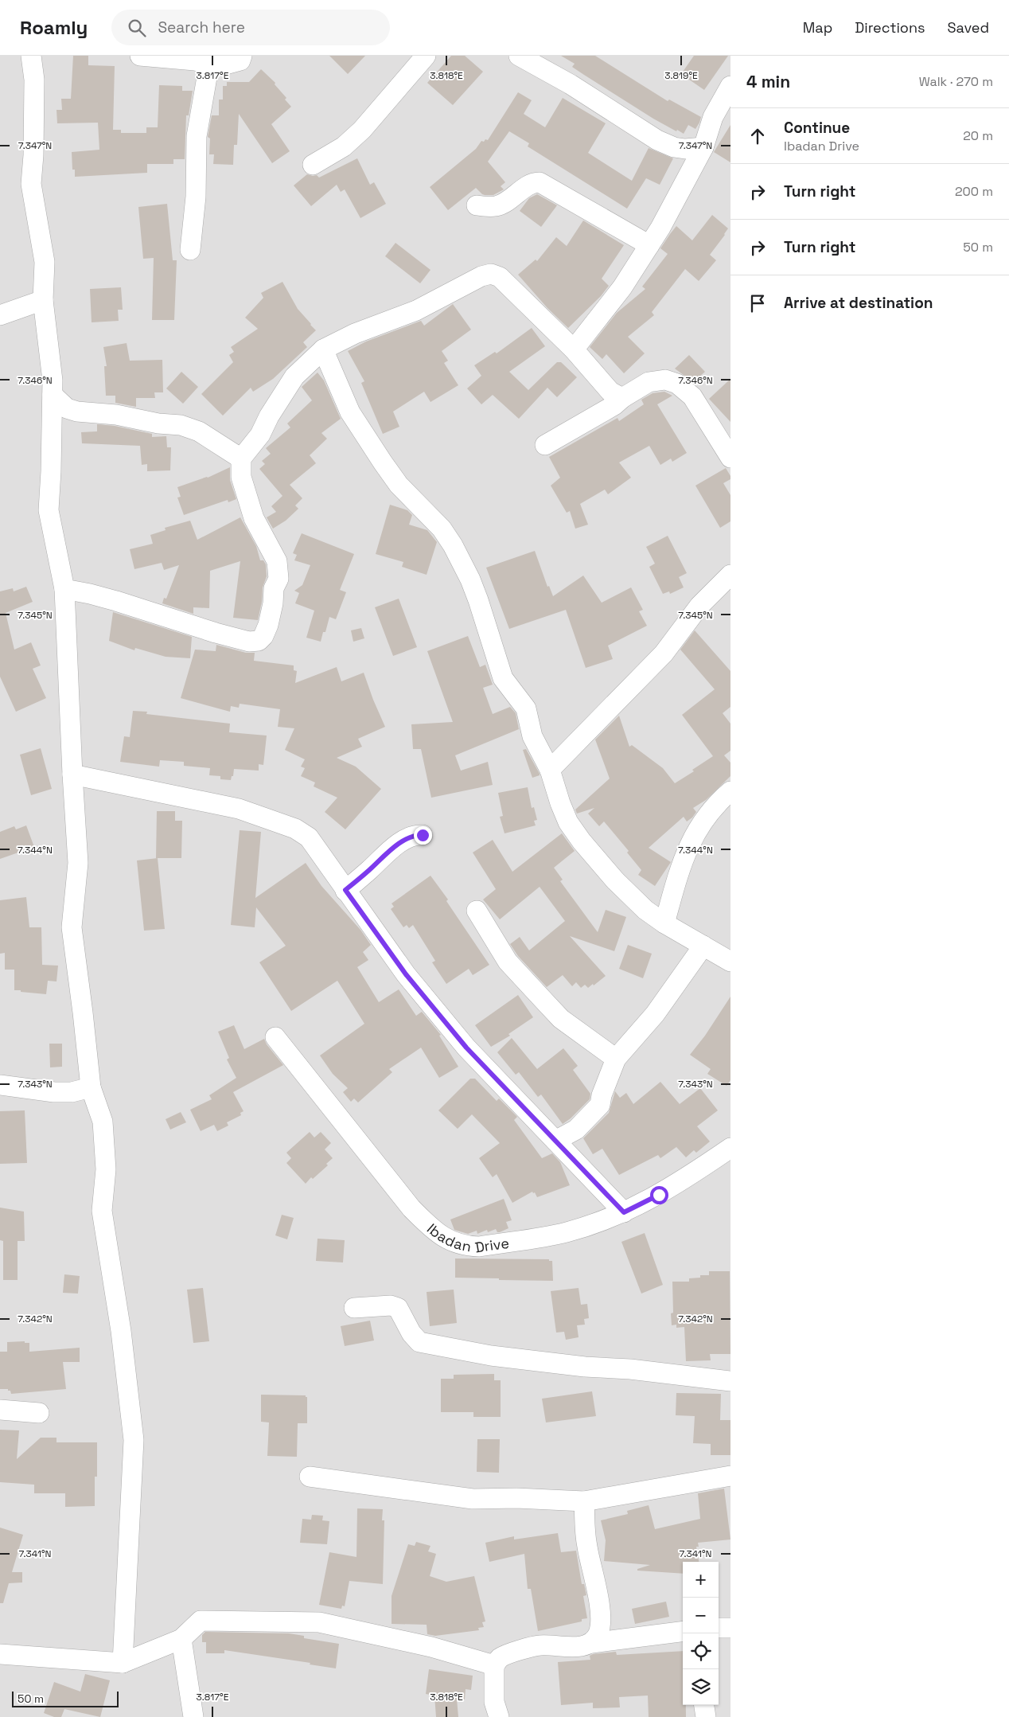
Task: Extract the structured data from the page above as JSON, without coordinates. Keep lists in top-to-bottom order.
{
  "streets": {
    "street": ["Ibadan Drive"]
  },
  "scale_bar": "50 m",
  "page": {
    "header": "Roamly",
    "search": "Search here",
    "nav": ["Map", "Directions", "Saved"],
    "heading": ["4 min", "Walk · 270 m"],
    "list": [
      ["Continue", "Ibadan Drive", "20 m"],
      ["Turn right", "200 m"],
      ["Turn right", "50 m"],
      "Arrive at destination"
    ],
    "map_buttons": ["+", "−"],
    "scale": "50 m"
  },
  "coordinates": [
    "3.817°E",
    "3.818°E",
    "3.819°E",
    "7.347°N",
    "7.346°N",
    "7.345°N",
    "7.344°N",
    "7.343°N",
    "7.342°N",
    "7.341°N"
  ]
}
